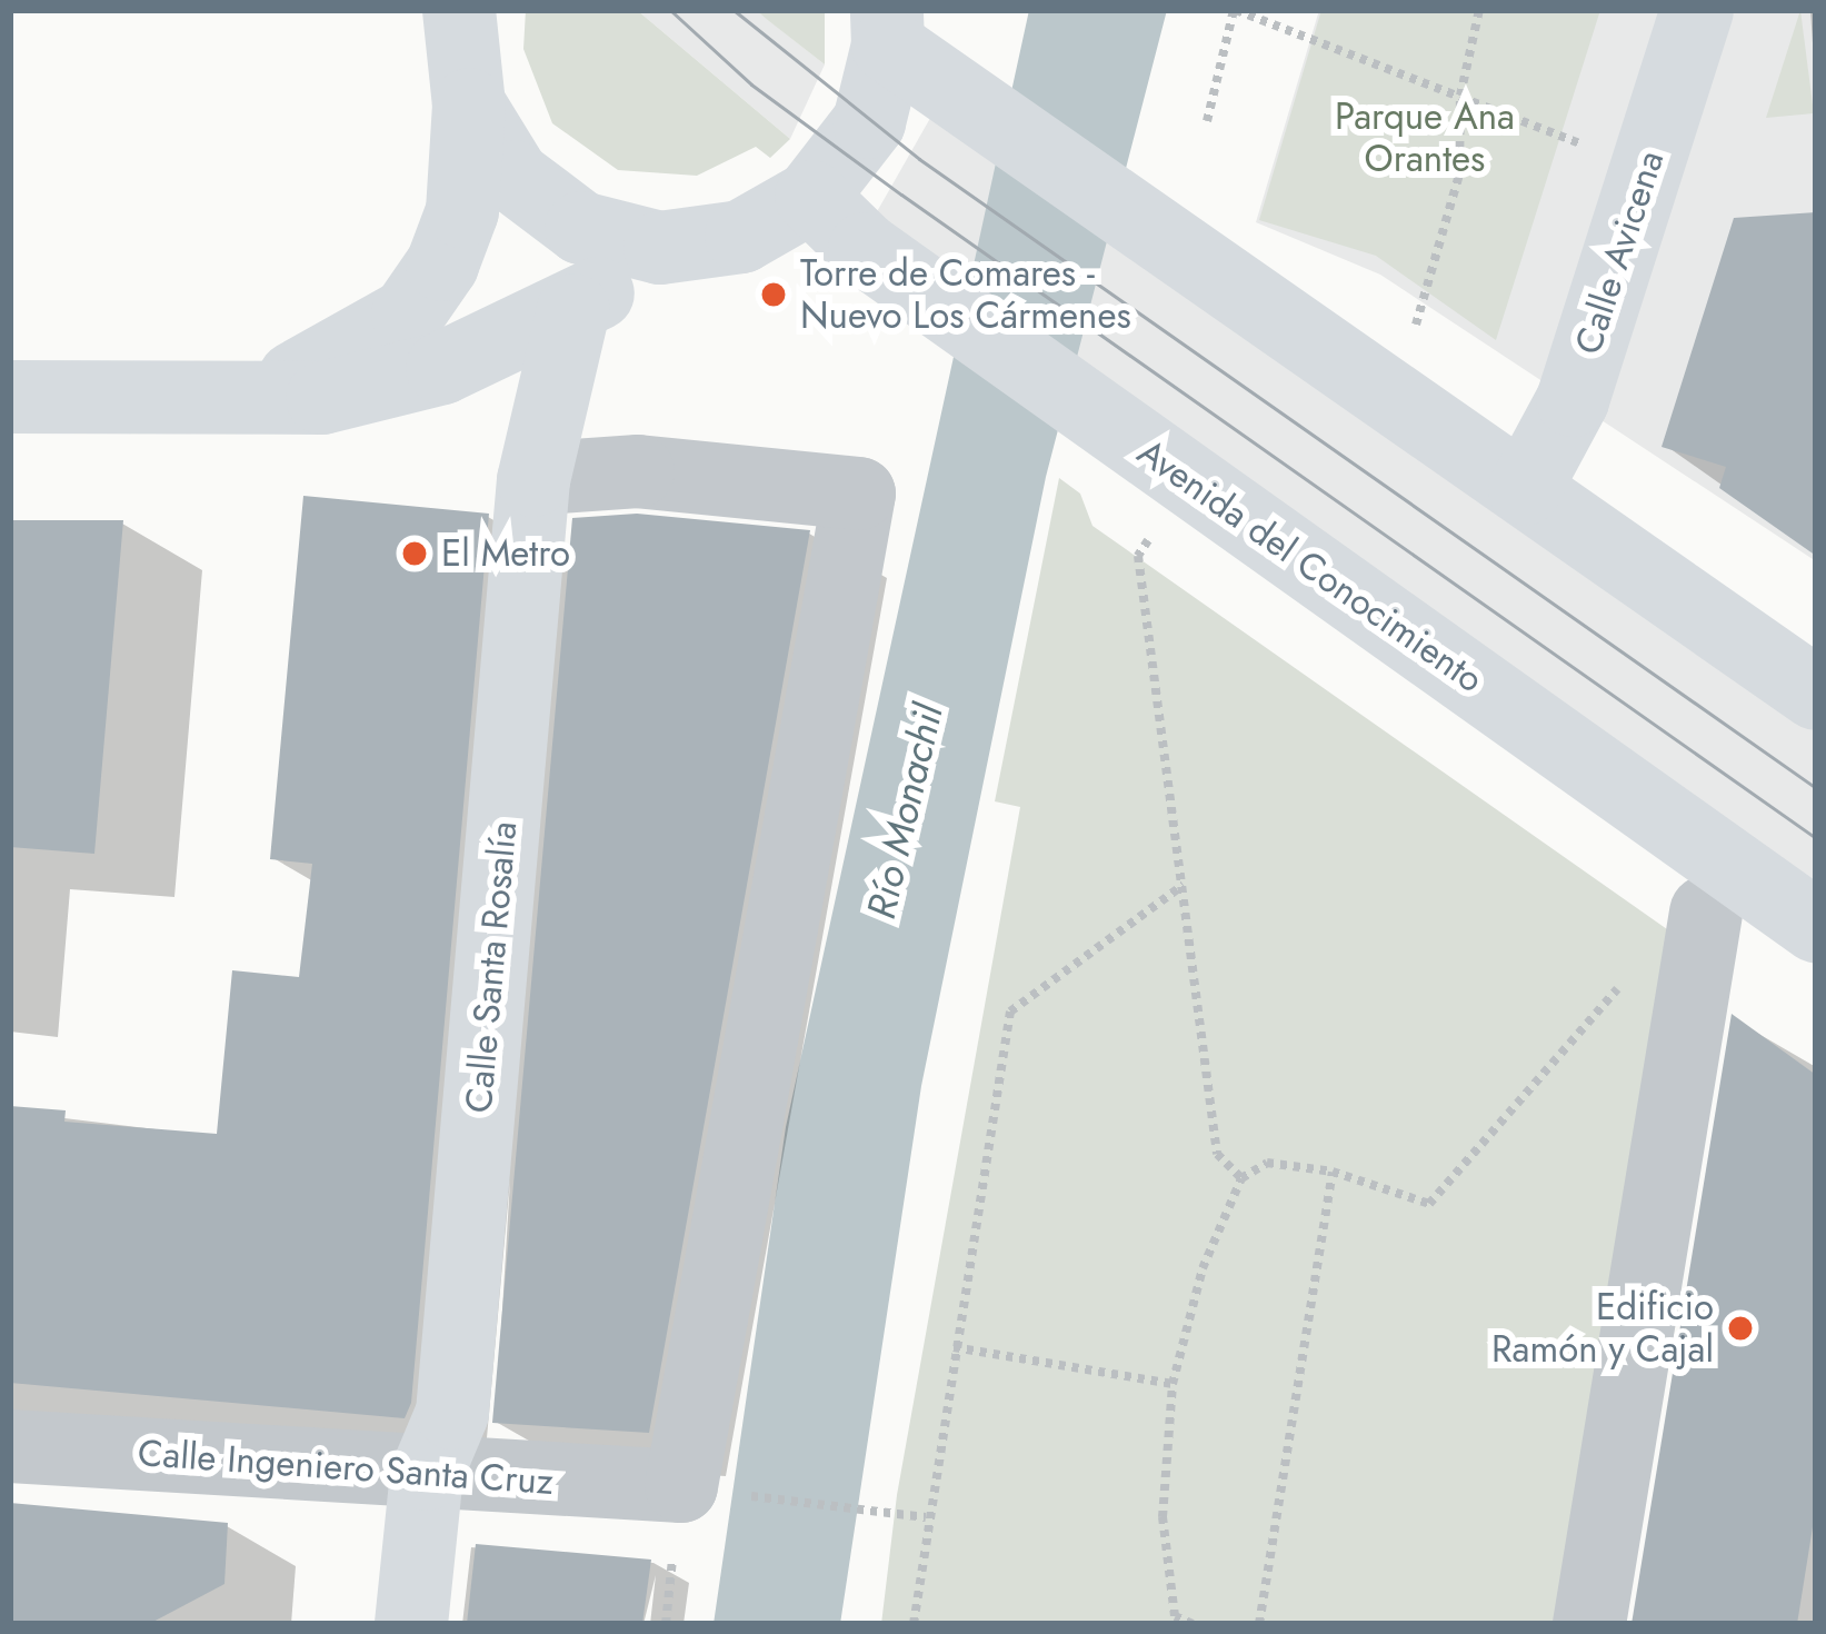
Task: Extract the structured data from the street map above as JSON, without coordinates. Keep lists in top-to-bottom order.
{
  "streets": {
    "main road": ["Calle Avicena", "Avenida del Conocimiento", "Calle Santa Rosalía"],
    "street": ["Calle Ingeniero Santa Cruz"]
  },
  "crossings": [
    ["Calle Santa Rosalía", "Calle Ingeniero Santa Cruz"]
  ],
  "water": ["Río Monachil"],
  "parks": ["Parque Ana Orantes"],
  "places": ["Torre de Comares - Nuevo Los Cármenes", "El Metro", "Edificio Ramón y Cajal"]
}
